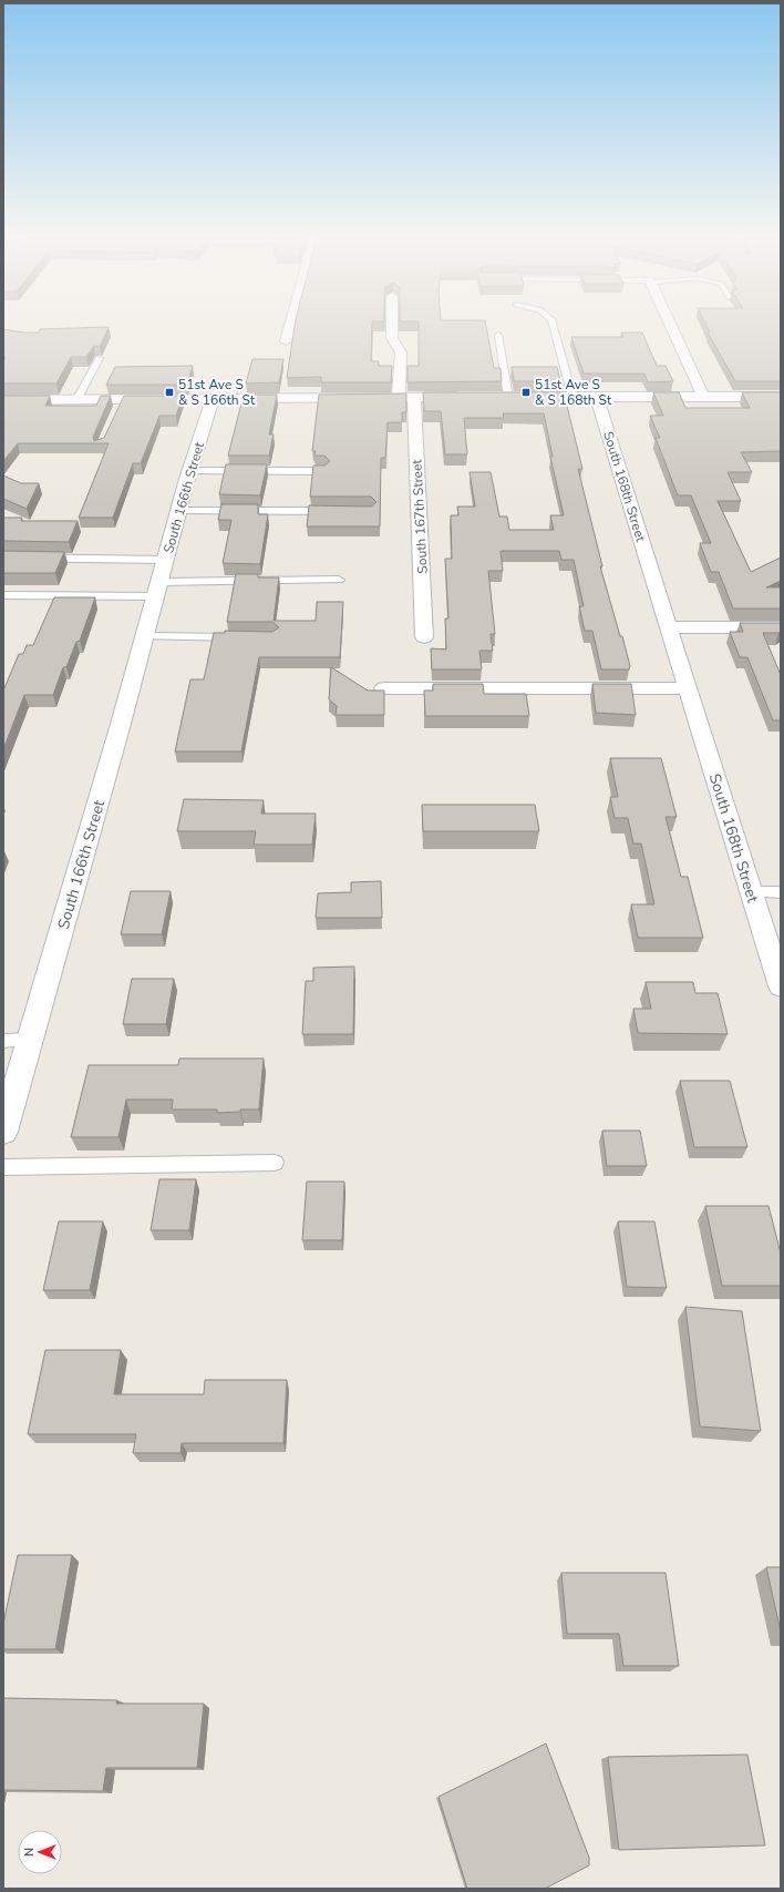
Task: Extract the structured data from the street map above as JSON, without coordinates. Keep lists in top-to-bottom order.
{
  "streets": {
    "street": ["South 168th Street", "South 166th Street", "South 167th Street"]
  },
  "places": {
    "transit": ["51st Ave S & S 166th St", "51st Ave S & S 168th St"]
  },
  "north": "left"
}
